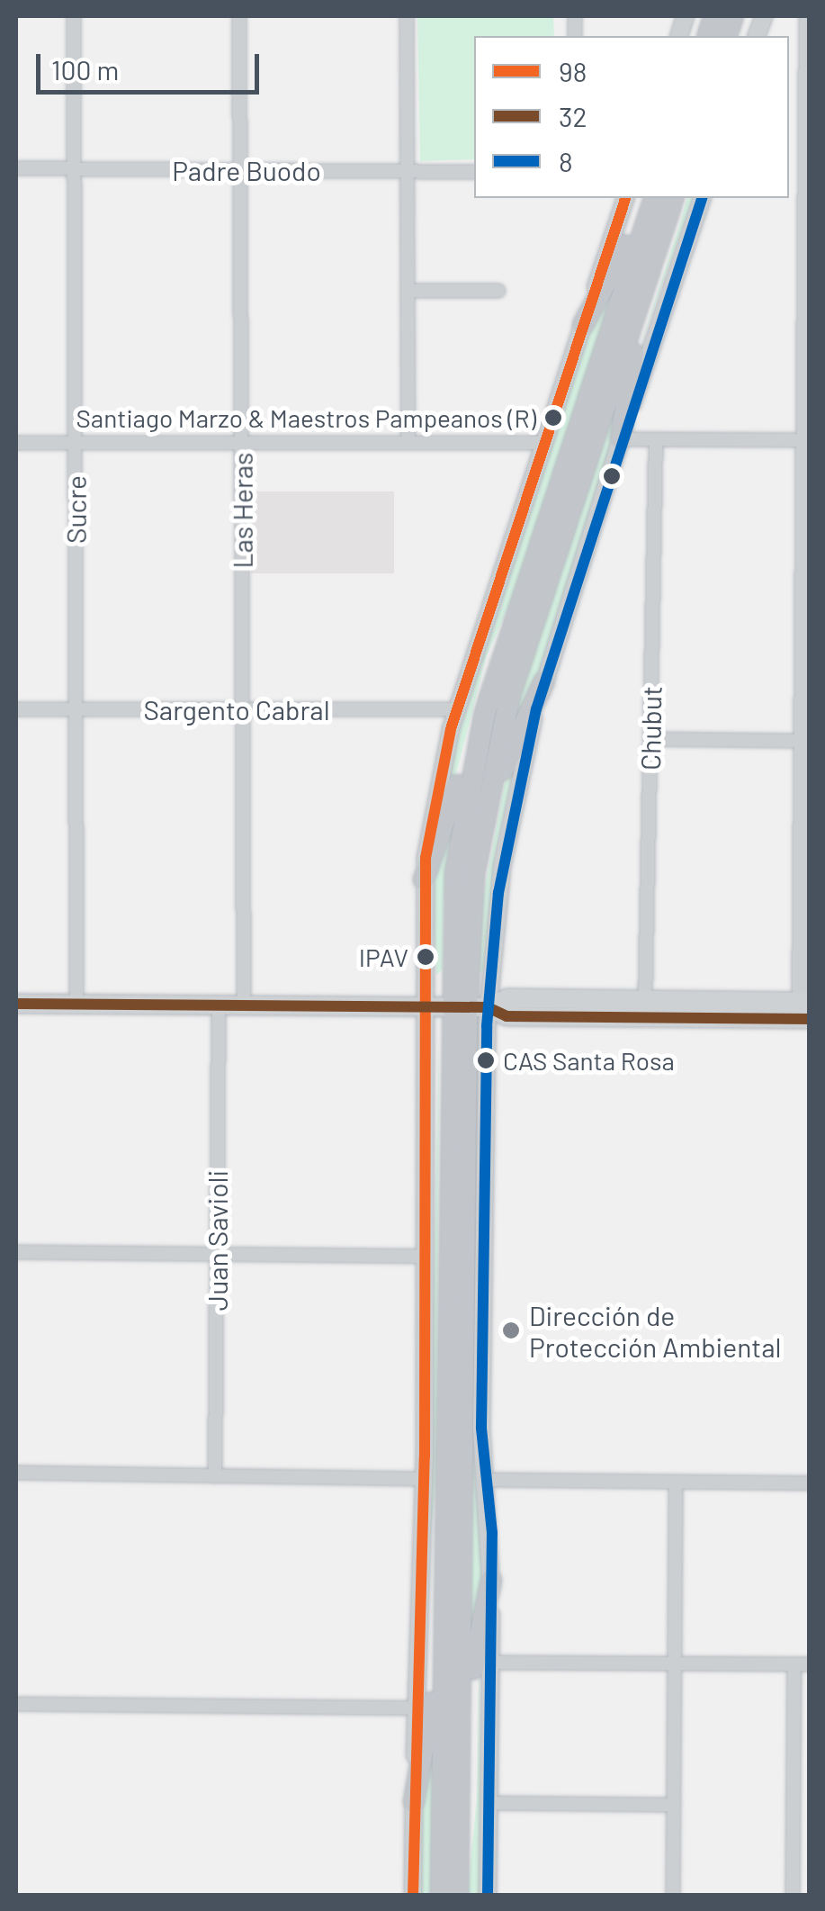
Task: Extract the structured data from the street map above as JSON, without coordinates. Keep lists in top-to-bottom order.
{
  "streets": {
    "street": [
      "Padre Buodo",
      "Sucre",
      "Las Heras",
      "Sargento Cabral",
      "Chubut",
      "Juan Savioli"
    ]
  },
  "crossings": [
    ["Padre Buodo", "Sucre"],
    ["Padre Buodo", "Las Heras"],
    ["Sucre", "Sargento Cabral"],
    ["Las Heras", "Sargento Cabral"]
  ],
  "places": [
    "Santiago Marzo & Maestros Pampeanos (R)",
    "IPAV",
    "CAS Santa Rosa",
    "Dirección de Protección Ambiental"
  ],
  "lines": ["transit line 98", "transit line 8", "transit line 32"],
  "legend": ["98", "32", "8"],
  "scale_bar": "100 m"
}
